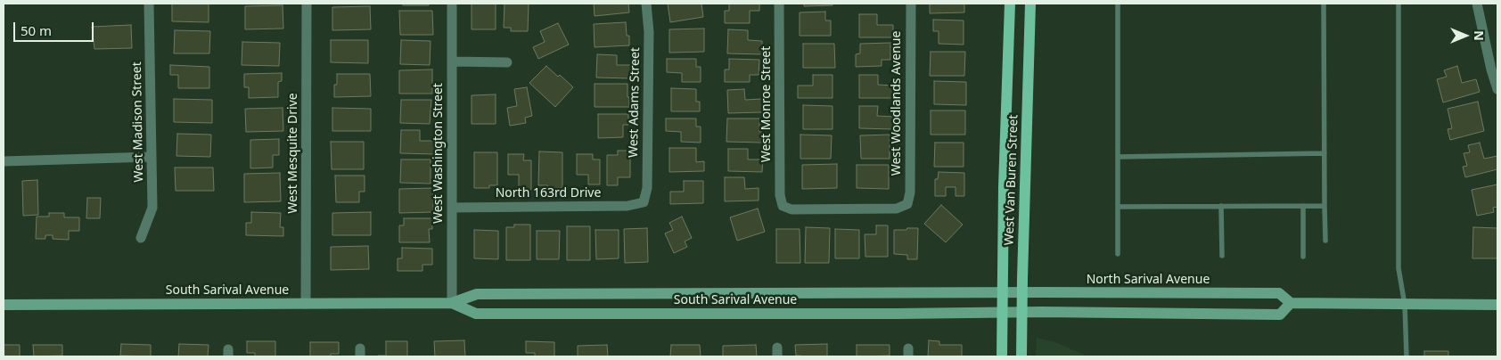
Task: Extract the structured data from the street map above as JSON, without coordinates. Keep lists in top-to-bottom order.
{
  "streets": {
    "main road": ["West Van Buren Street", "North Sarival Avenue", "South Sarival Avenue"],
    "street": [
      "West Adams Street",
      "West Woodlands Avenue",
      "West Monroe Street",
      "West Madison Street",
      "West Mesquite Drive",
      "West Washington Street",
      "North 163rd Drive"
    ]
  },
  "crossings": [
    ["West Adams Street", "North 163rd Drive"],
    ["West Woodlands Avenue", "West Monroe Street"],
    ["West Mesquite Drive", "South Sarival Avenue"],
    ["West Washington Street", "North 163rd Drive"],
    ["West Washington Street", "South Sarival Avenue"],
    ["West Van Buren Street", "North Sarival Avenue"],
    ["West Van Buren Street", "South Sarival Avenue"],
    ["North Sarival Avenue", "South Sarival Avenue"]
  ],
  "scale_bar": "50 m",
  "north": "right"
}
